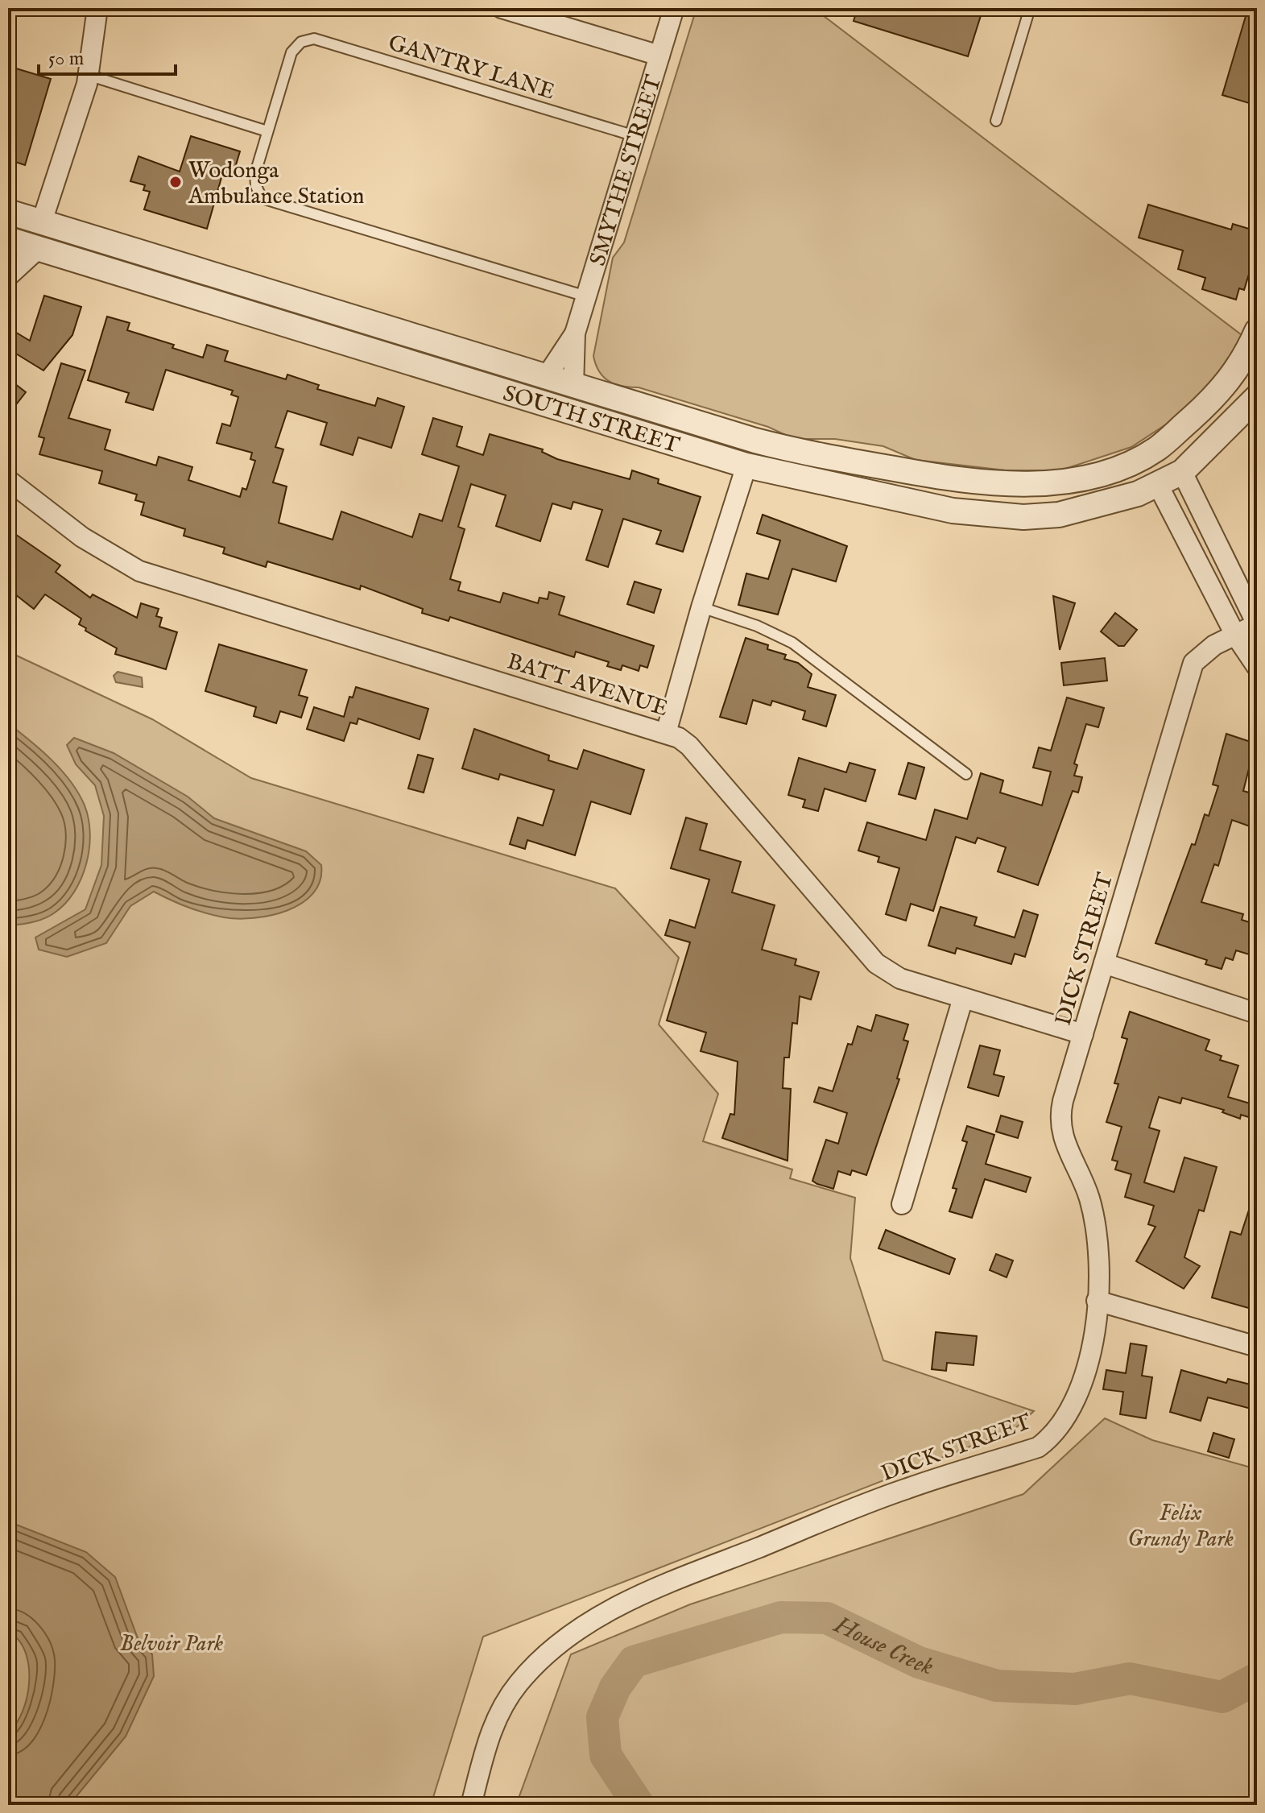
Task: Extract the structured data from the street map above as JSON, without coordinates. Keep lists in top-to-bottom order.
{
  "streets": {
    "street": [
      "SMYTHE STREET",
      "SOUTH STREET",
      "BATT AVENUE",
      "DICK STREET"
    ],
    "lane": ["GANTRY LANE"]
  },
  "crossings": [
    ["GANTRY LANE", "SMYTHE STREET"],
    ["SMYTHE STREET", "SOUTH STREET"],
    ["BATT AVENUE", "DICK STREET"]
  ],
  "water": ["House Creek"],
  "parks": ["Felix Grundy Park", "Belvoir Park"],
  "places": ["Wodonga Ambulance Station"],
  "scale_bar": "50 m"
}
